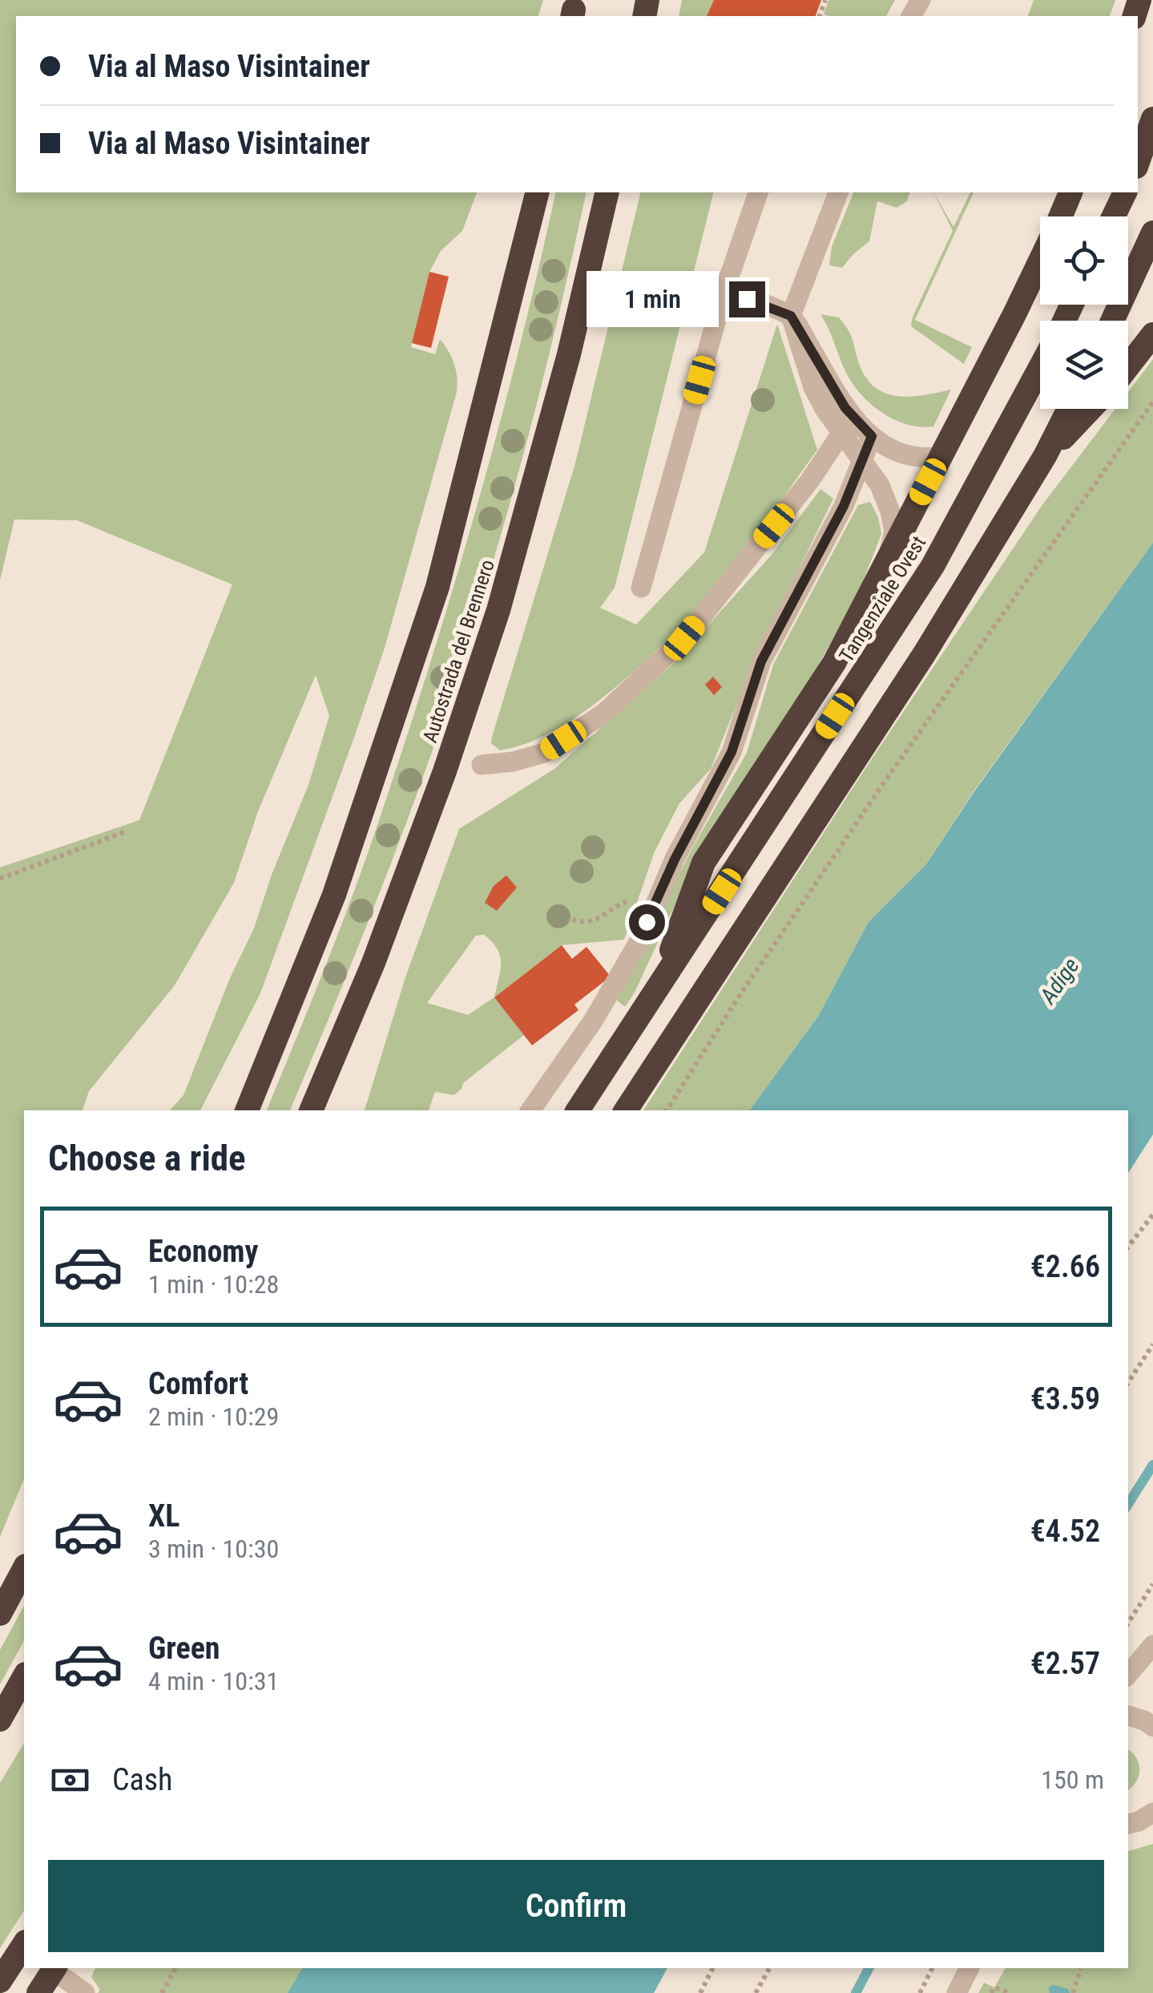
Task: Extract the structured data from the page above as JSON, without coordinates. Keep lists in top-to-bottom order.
{
  "streets": {
    "highway": ["Tangenziale Ovest", "Autostrada del Brennero"]
  },
  "water": ["Adige"],
  "page": {
    "banner": ["Via al Maso Visintainer", "Via al Maso Visintainer"],
    "bubble": "1 min",
    "heading": "Choose a ride",
    "list": [
      {
        "name": "Economy",
        "note": "1 min · 10:28",
        "value": "€2.66"
      },
      {
        "name": "Comfort",
        "note": "2 min · 10:29",
        "value": "€3.59"
      },
      {
        "name": "XL",
        "note": "3 min · 10:30",
        "value": "€4.52"
      },
      {
        "name": "Green",
        "note": "4 min · 10:31",
        "value": "€2.57"
      }
    ],
    "pay": ["Cash", "150 m"],
    "buttons": "Confirm"
  }
}
